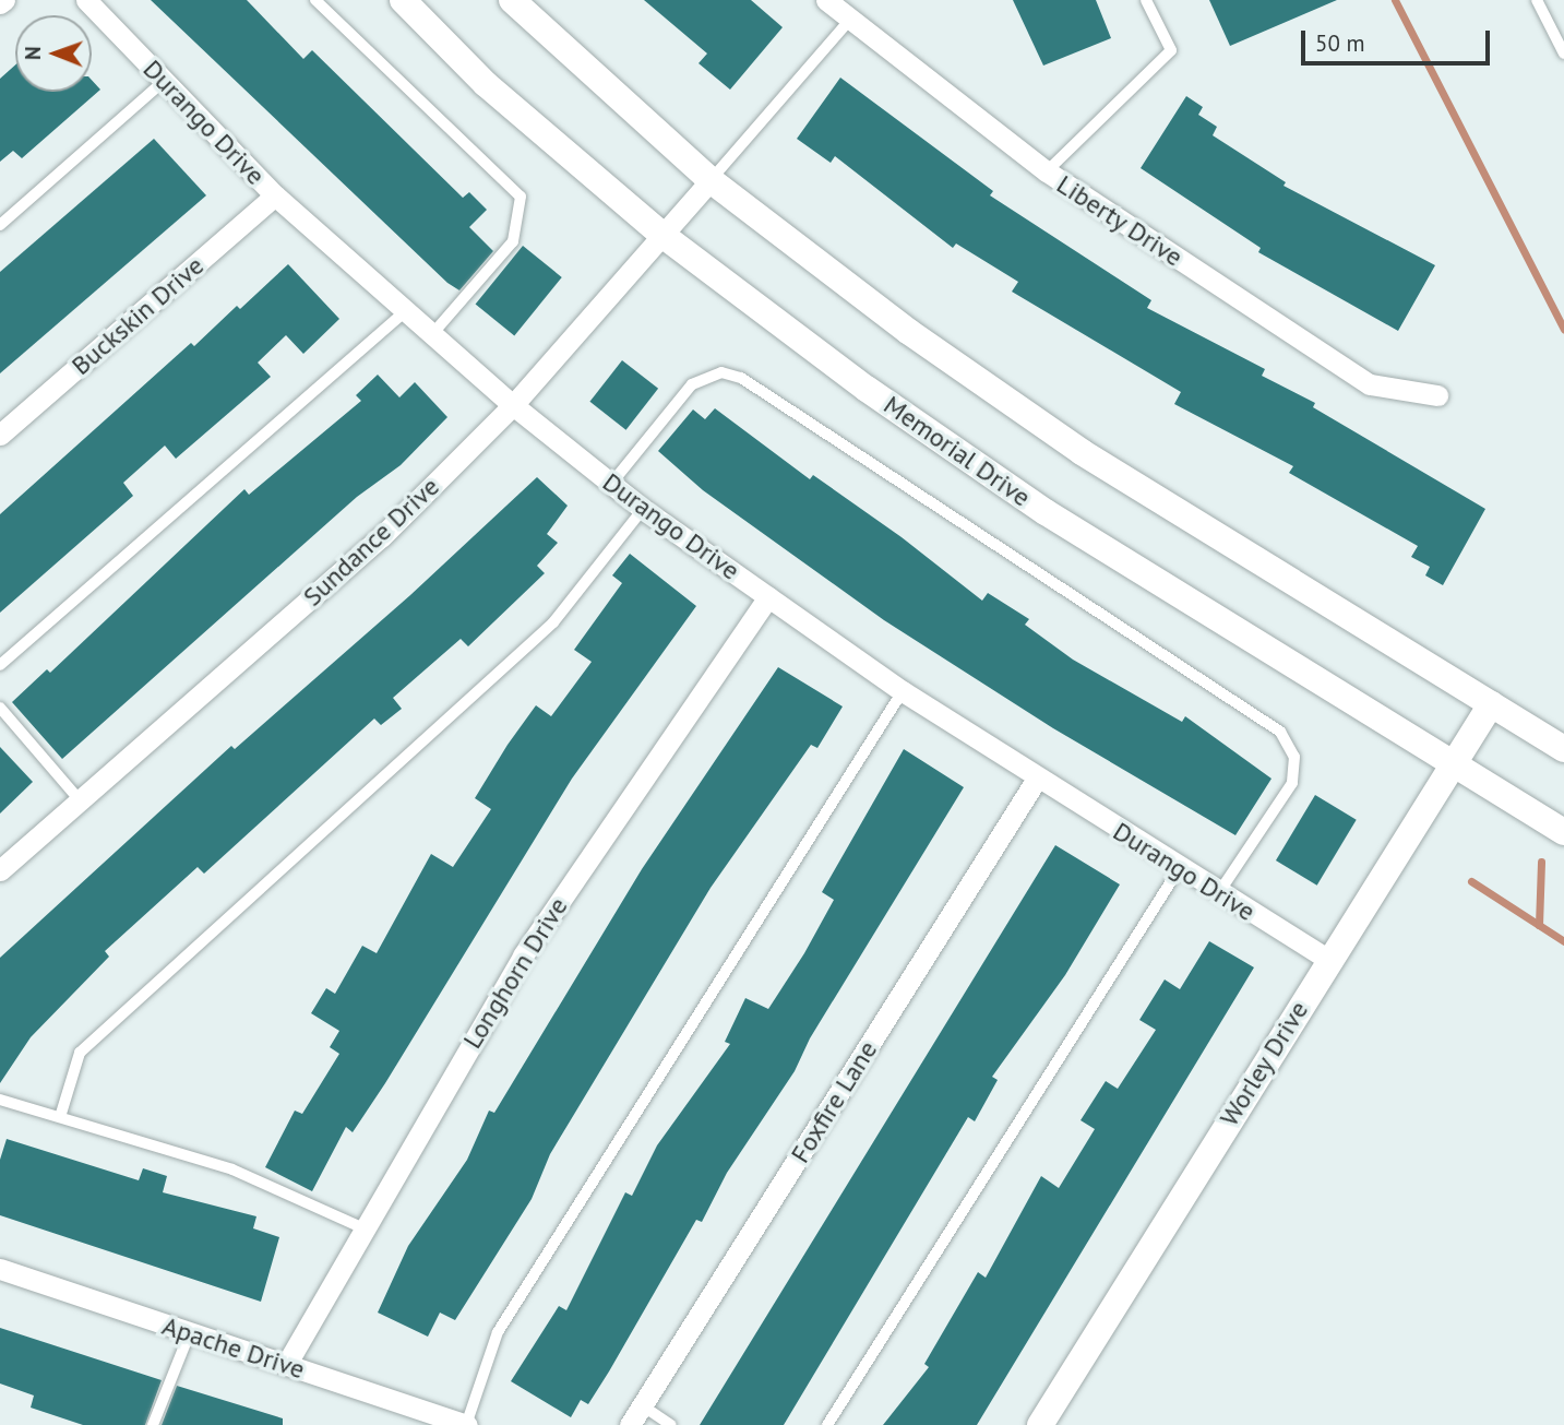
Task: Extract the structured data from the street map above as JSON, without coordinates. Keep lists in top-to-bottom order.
{
  "streets": {
    "street": [
      "Durango Drive",
      "Liberty Drive",
      "Buckskin Drive",
      "Memorial Drive",
      "Sundance Drive",
      "Longhorn Drive",
      "Worley Drive",
      "Foxfire Lane",
      "Apache Drive"
    ]
  },
  "crossings": [
    ["Durango Drive", "Buckskin Drive"],
    ["Durango Drive", "Sundance Drive"],
    ["Durango Drive", "Longhorn Drive"],
    ["Durango Drive", "Worley Drive"],
    ["Durango Drive", "Foxfire Lane"],
    ["Memorial Drive", "Sundance Drive"],
    ["Memorial Drive", "Worley Drive"],
    ["Longhorn Drive", "Apache Drive"]
  ],
  "scale_bar": "50 m",
  "north": "left"
}
